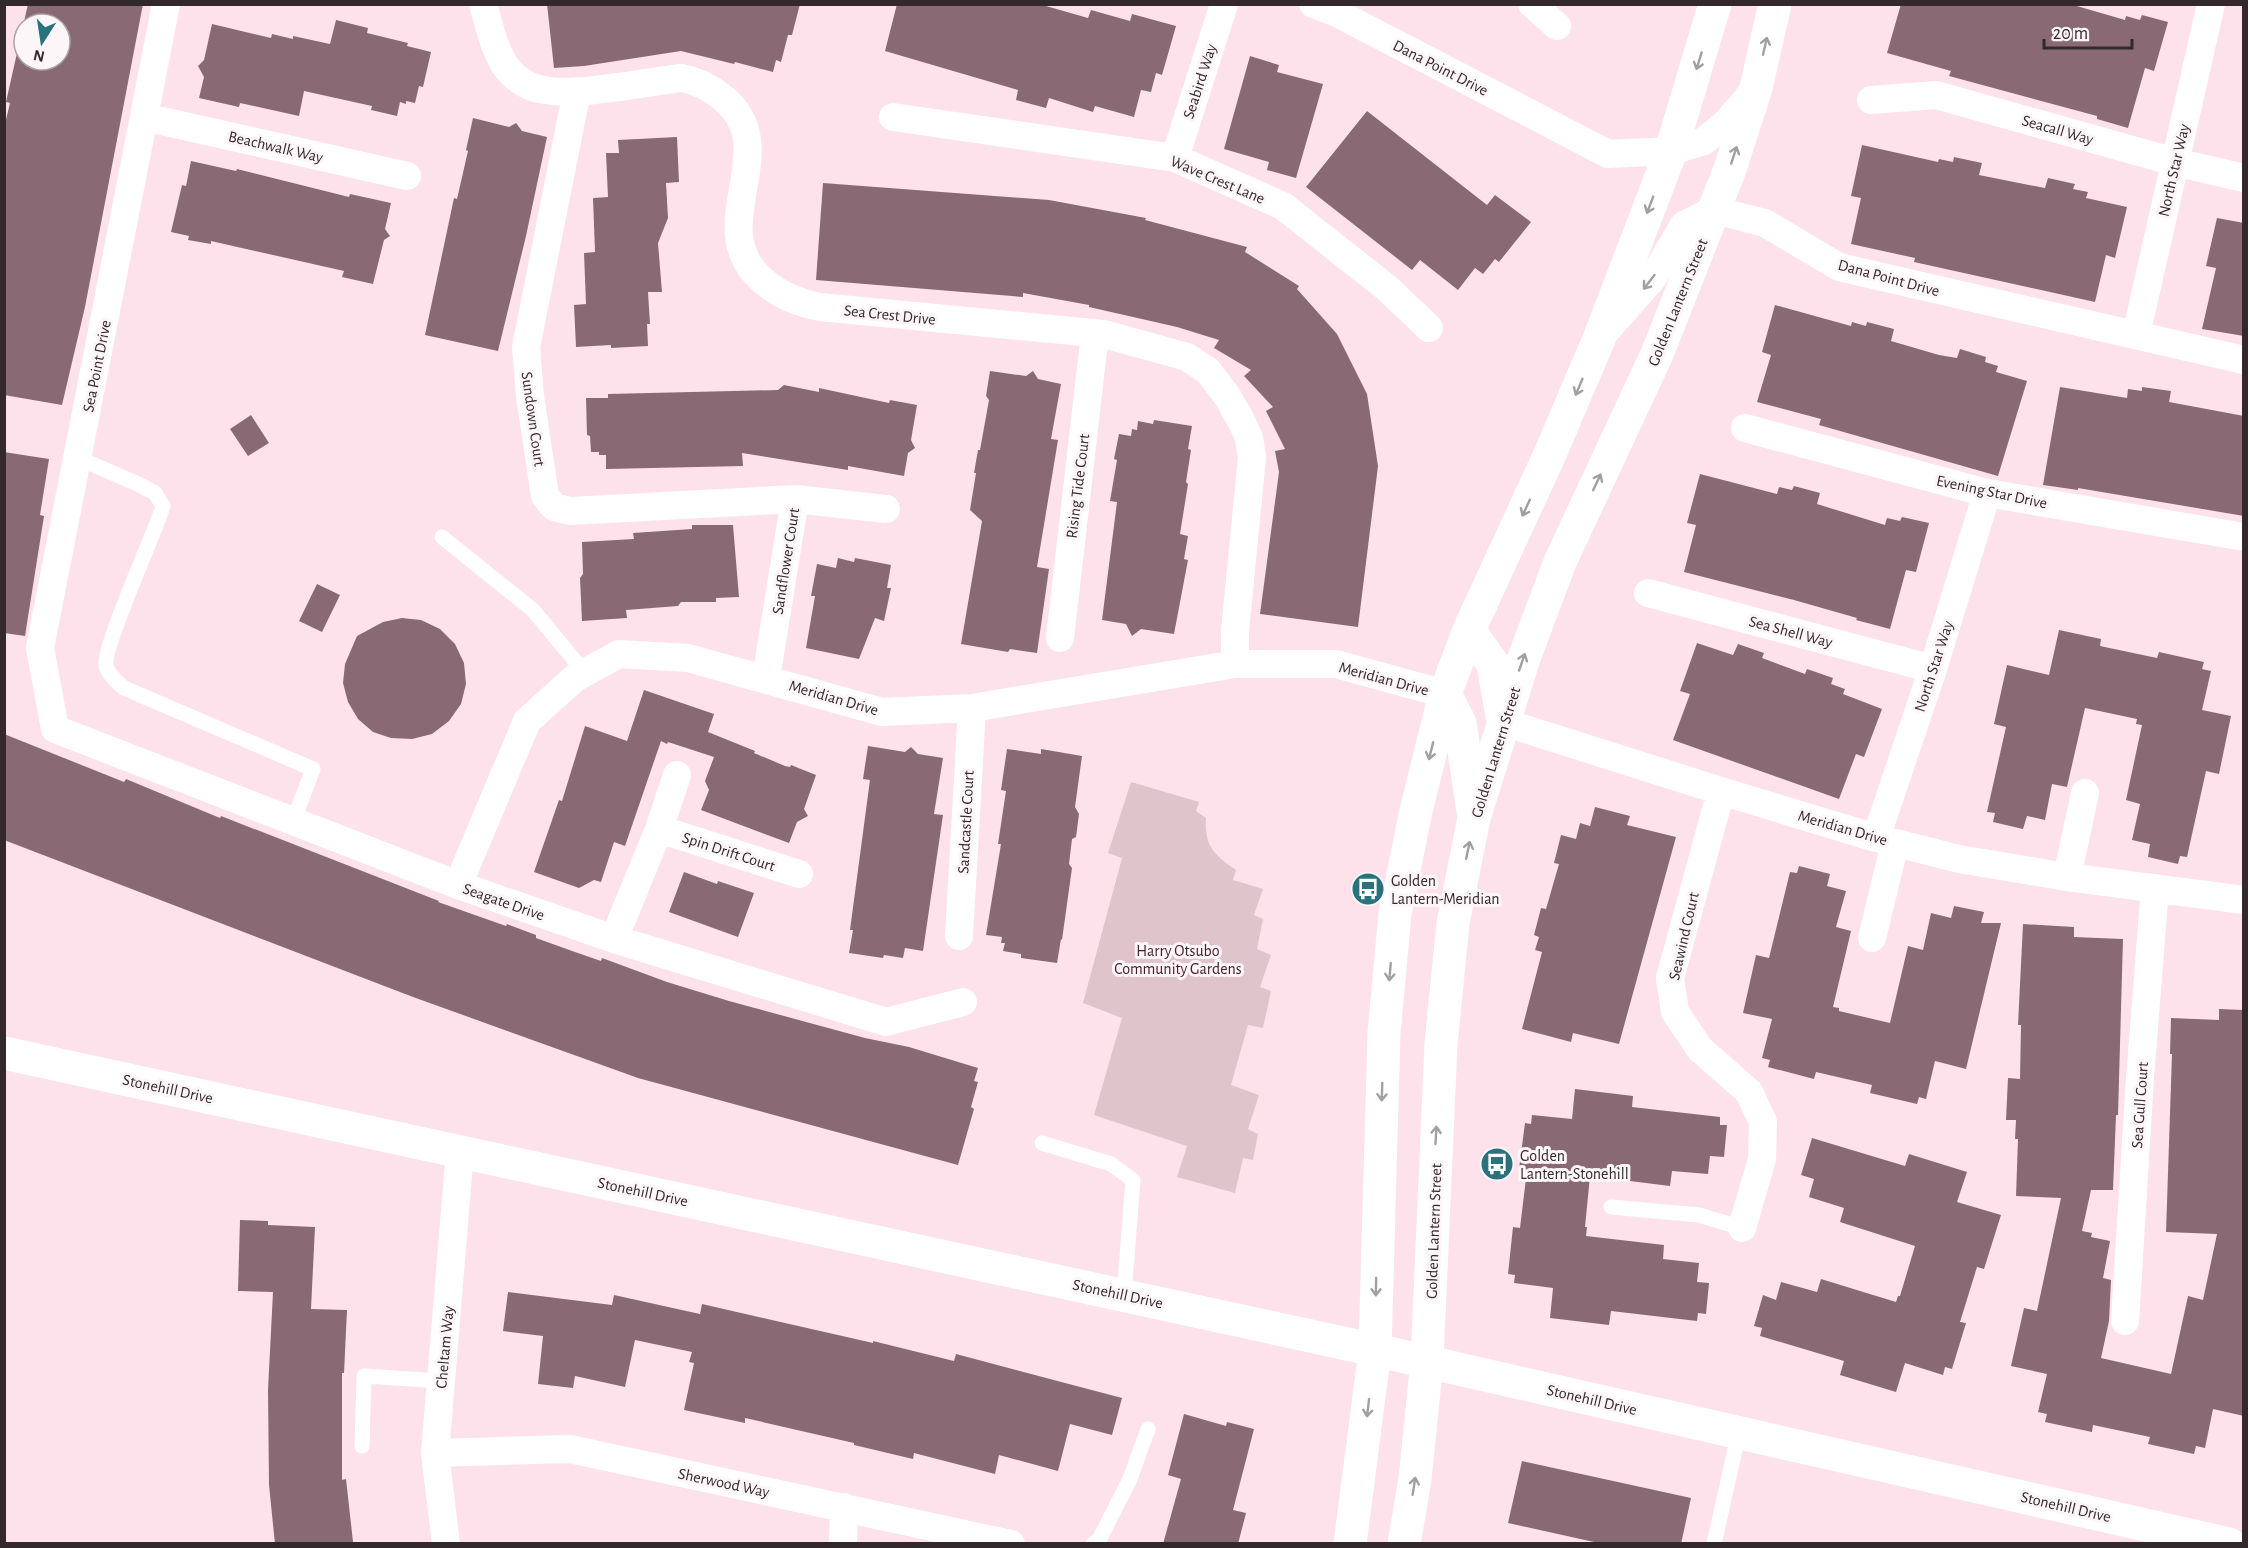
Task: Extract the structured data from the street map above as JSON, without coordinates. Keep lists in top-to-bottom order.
{
  "streets": {
    "main road": ["Golden Lantern Street", "Stonehill Drive"],
    "street": [
      "Dana Point Drive",
      "Seabird Way",
      "Seacall Way",
      "Beachwalk Way",
      "North Star Way",
      "Wave Crest Lane",
      "Sea Crest Drive",
      "Sea Point Drive",
      "Sundown Court",
      "Rising Tide Court",
      "Evening Star Drive",
      "Sandflower Court",
      "Sea Shell Way",
      "Meridian Drive",
      "Sandcastle Court",
      "Spin Drift Court",
      "Seagate Drive",
      "Seawind Court",
      "Sea Gull Court",
      "Cheltam Way",
      "Sherwood Way"
    ]
  },
  "crossings": [
    ["Dana Point Drive", "North Star Way"],
    ["Dana Point Drive", "Golden Lantern Street"],
    ["Seabird Way", "Wave Crest Lane"],
    ["Seacall Way", "North Star Way"],
    ["Beachwalk Way", "Sea Point Drive"],
    ["North Star Way", "Evening Star Drive"],
    ["North Star Way", "Sea Shell Way"],
    ["North Star Way", "Meridian Drive"],
    ["Golden Lantern Street", "Meridian Drive"],
    ["Golden Lantern Street", "Stonehill Drive"],
    ["Sea Crest Drive", "Sundown Court"],
    ["Sea Crest Drive", "Rising Tide Court"],
    ["Sea Crest Drive", "Meridian Drive"],
    ["Sea Point Drive", "Seagate Drive"],
    ["Sundown Court", "Sandflower Court"],
    ["Sandflower Court", "Meridian Drive"],
    ["Meridian Drive", "Sandcastle Court"],
    ["Meridian Drive", "Seagate Drive"],
    ["Meridian Drive", "Seawind Court"],
    ["Meridian Drive", "Sea Gull Court"],
    ["Stonehill Drive", "Cheltam Way"],
    ["Cheltam Way", "Sherwood Way"]
  ],
  "parks": ["Harry Otsubo Community Gardens"],
  "places": {
    "bus stop": ["Golden Lantern-Meridian", "Golden Lantern-Stonehill"]
  },
  "scale_bar": "20 m",
  "north": "bottom"
}
